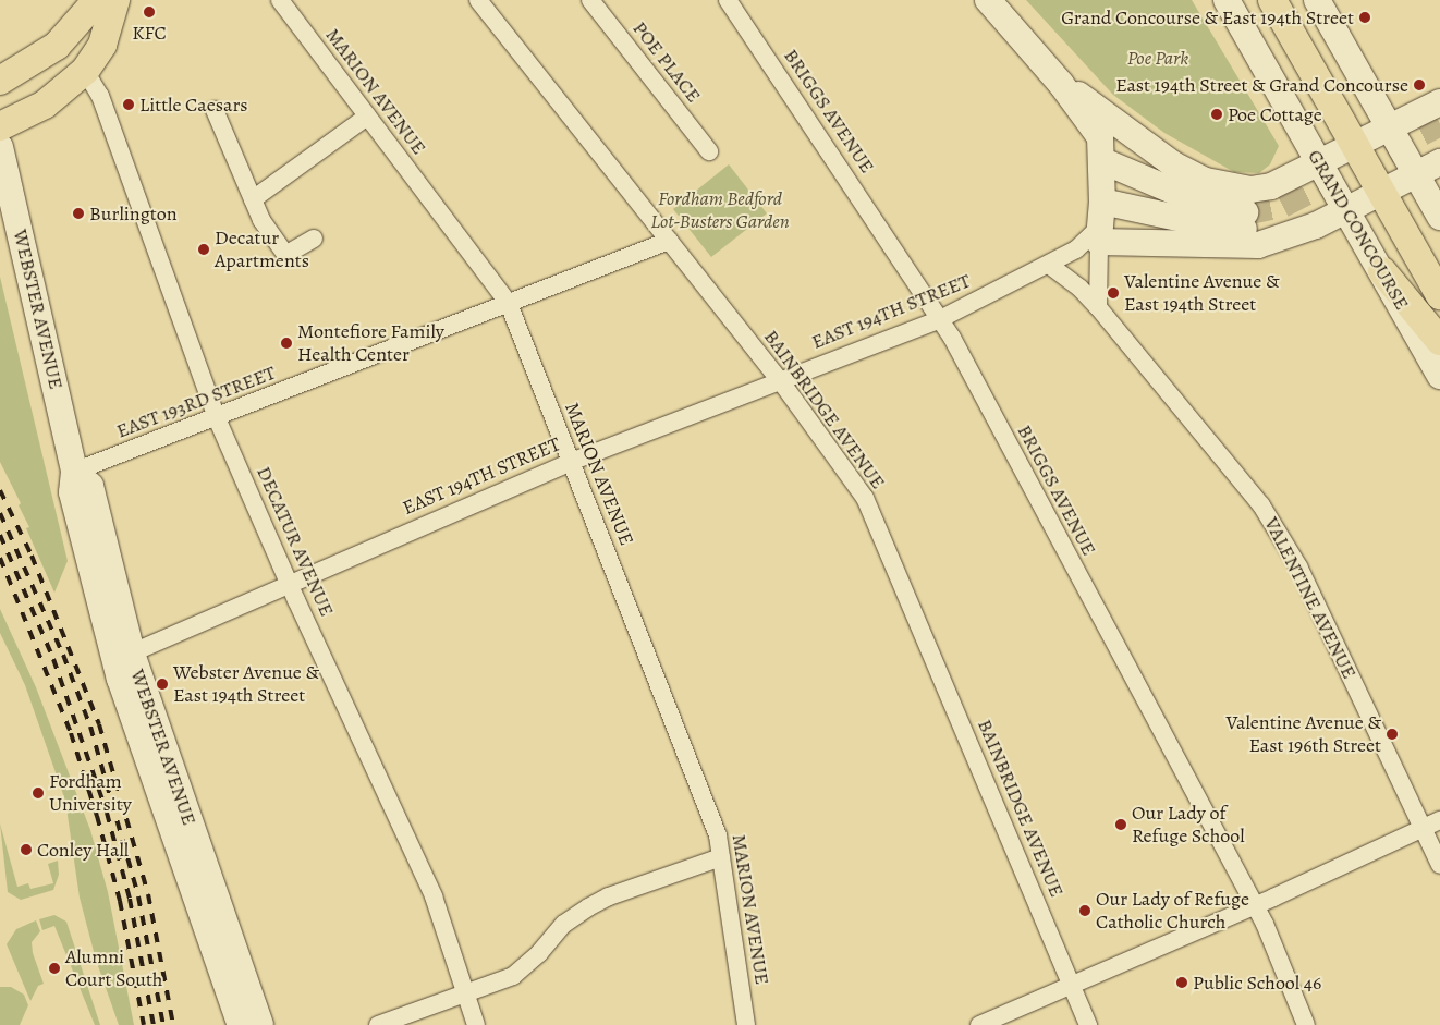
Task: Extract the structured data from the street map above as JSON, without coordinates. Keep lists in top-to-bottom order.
{
  "streets": {
    "main road": ["GRAND CONCOURSE", "WEBSTER AVENUE"],
    "street": [
      "POE PLACE",
      "MARION AVENUE",
      "BRIGGS AVENUE",
      "EAST 194TH STREET",
      "EAST 193RD STREET",
      "BAINBRIDGE AVENUE",
      "DECATUR AVENUE",
      "VALENTINE AVENUE"
    ]
  },
  "crossings": [
    ["MARION AVENUE", "EAST 194TH STREET"],
    ["MARION AVENUE", "EAST 193RD STREET"],
    ["BRIGGS AVENUE", "EAST 194TH STREET"],
    ["WEBSTER AVENUE", "EAST 194TH STREET"],
    ["WEBSTER AVENUE", "EAST 193RD STREET"],
    ["EAST 194TH STREET", "BAINBRIDGE AVENUE"],
    ["EAST 194TH STREET", "DECATUR AVENUE"],
    ["EAST 194TH STREET", "VALENTINE AVENUE"],
    ["EAST 193RD STREET", "BAINBRIDGE AVENUE"],
    ["EAST 193RD STREET", "DECATUR AVENUE"]
  ],
  "parks": ["Poe Park", "Fordham Bedford Lot-Busters Garden"],
  "places": [
    "KFC",
    "Grand Concourse & East 194th Street",
    "East 194th Street & Grand Concourse",
    "Little Caesars",
    "Poe Cottage",
    "Burlington",
    "Decatur Apartments",
    "Valentine Avenue & East 194th Street",
    "Montefiore Family Health Center",
    "Webster Avenue & East 194th Street",
    "Valentine Avenue & East 196th Street",
    "Fordham University",
    "Our Lady of Refuge School",
    "Conley Hall",
    "Our Lady of Refuge Catholic Church",
    "Alumni Court South",
    "Public School 46"
  ]
}
